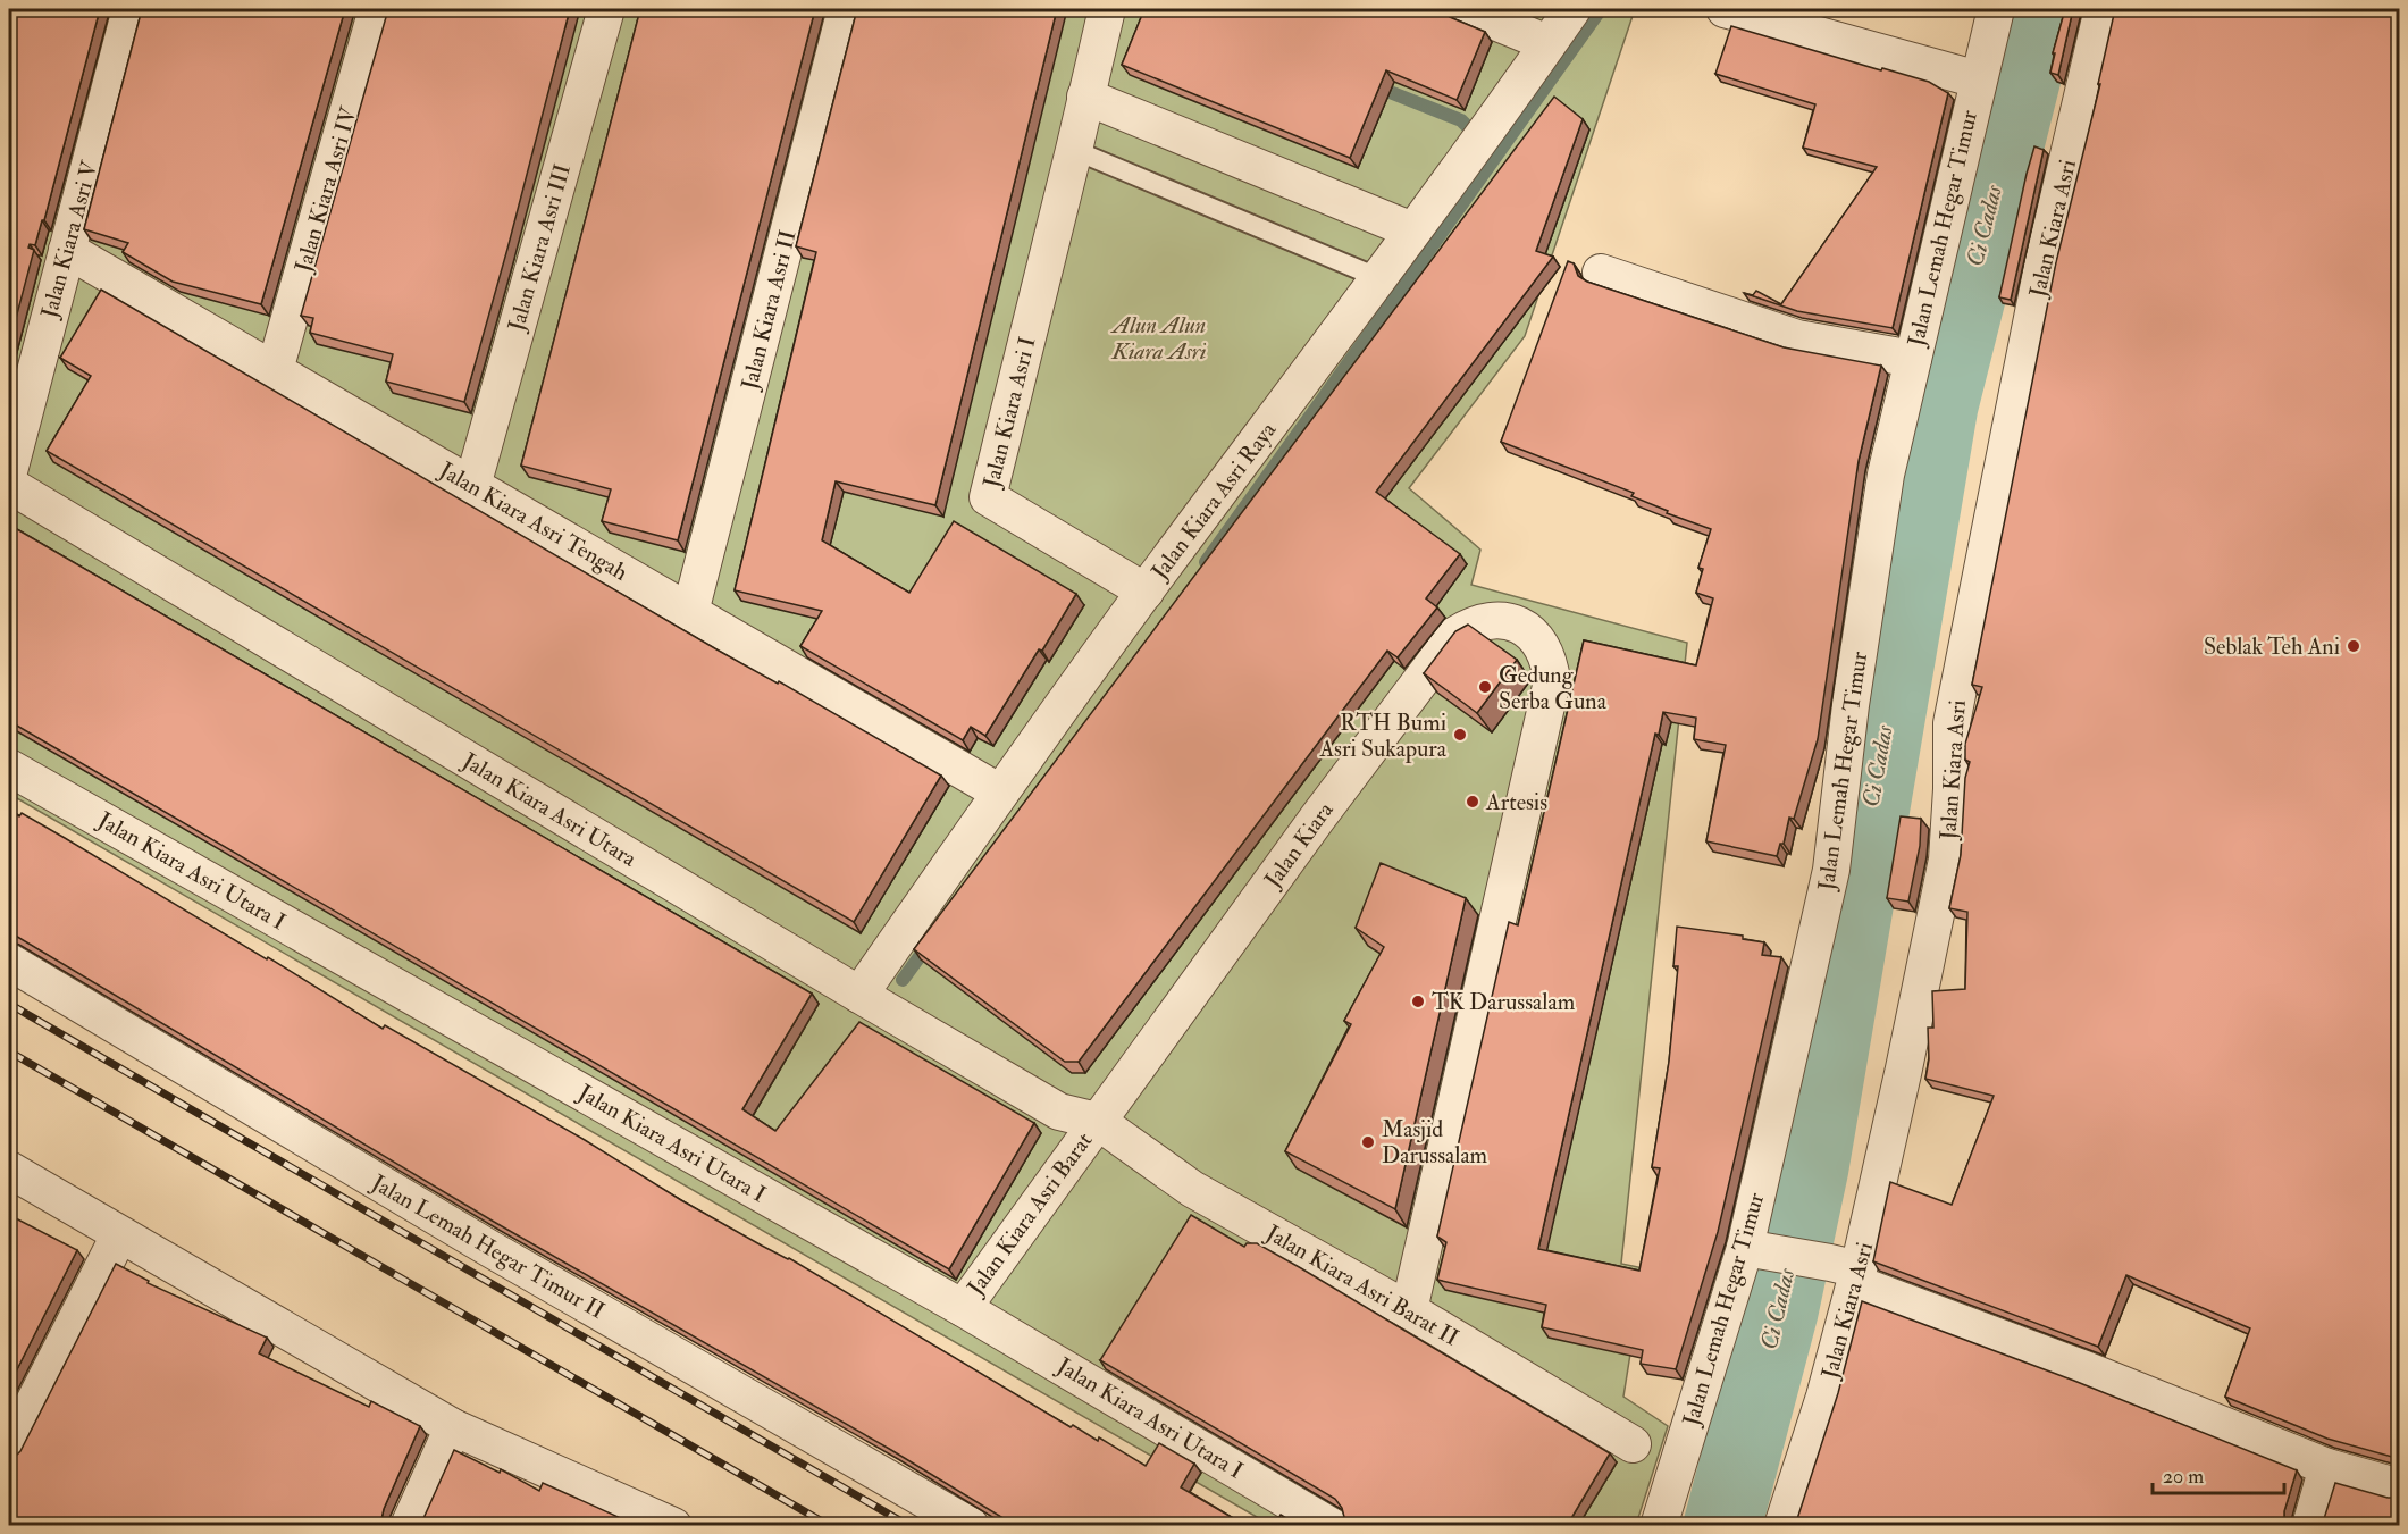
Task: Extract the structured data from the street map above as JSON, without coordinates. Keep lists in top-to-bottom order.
{
  "streets": {
    "street": [
      "Jalan Kiara Asri IV",
      "Jalan Lemah Hegar Timur",
      "Jalan Kiara Asri",
      "Jalan Kiara Asri V",
      "Jalan Kiara Asri III",
      "Jalan Kiara Asri II",
      "Jalan Kiara Asri I",
      "Jalan Kiara Asri Raya",
      "Jalan Kiara Asri Tengah",
      "Jalan Kiara Asri Utara",
      "Jalan Kiara",
      "Jalan Kiara Asri Utara I",
      "Jalan Kiara Asri Barat",
      "Jalan Lemah Hegar Timur II",
      "Jalan Kiara Asri Barat II"
    ]
  },
  "crossings": [
    ["Jalan Kiara Asri IV", "Jalan Kiara Asri Tengah"],
    ["Jalan Kiara Asri V", "Jalan Kiara Asri Tengah"],
    ["Jalan Kiara Asri III", "Jalan Kiara Asri Tengah"],
    ["Jalan Kiara Asri II", "Jalan Kiara Asri Tengah"],
    ["Jalan Kiara Asri I", "Jalan Kiara Asri Raya"],
    ["Jalan Kiara Asri Raya", "Jalan Kiara Asri Tengah"],
    ["Jalan Kiara Asri Raya", "Jalan Kiara Asri Utara"],
    ["Jalan Kiara Asri Utara", "Jalan Kiara"],
    ["Jalan Kiara Asri Utara", "Jalan Kiara Asri Barat"],
    ["Jalan Kiara Asri Utara", "Jalan Kiara Asri Barat II"],
    ["Jalan Kiara", "Jalan Kiara Asri Barat"],
    ["Jalan Kiara", "Jalan Kiara Asri Barat II"],
    ["Jalan Kiara Asri Utara I", "Jalan Kiara Asri Barat"],
    ["Jalan Kiara Asri Barat", "Jalan Kiara Asri Barat II"]
  ],
  "water": ["Ci Cadas"],
  "parks": ["Alun Alun Kiara Asri"],
  "places": [
    "Seblak Teh Ani",
    "Gedung Serba Guna",
    "RTH Bumi Asri Sukapura",
    "Artesis",
    "TK Darussalam",
    "Masjid Darussalam"
  ],
  "scale_bar": "20 m"
}
